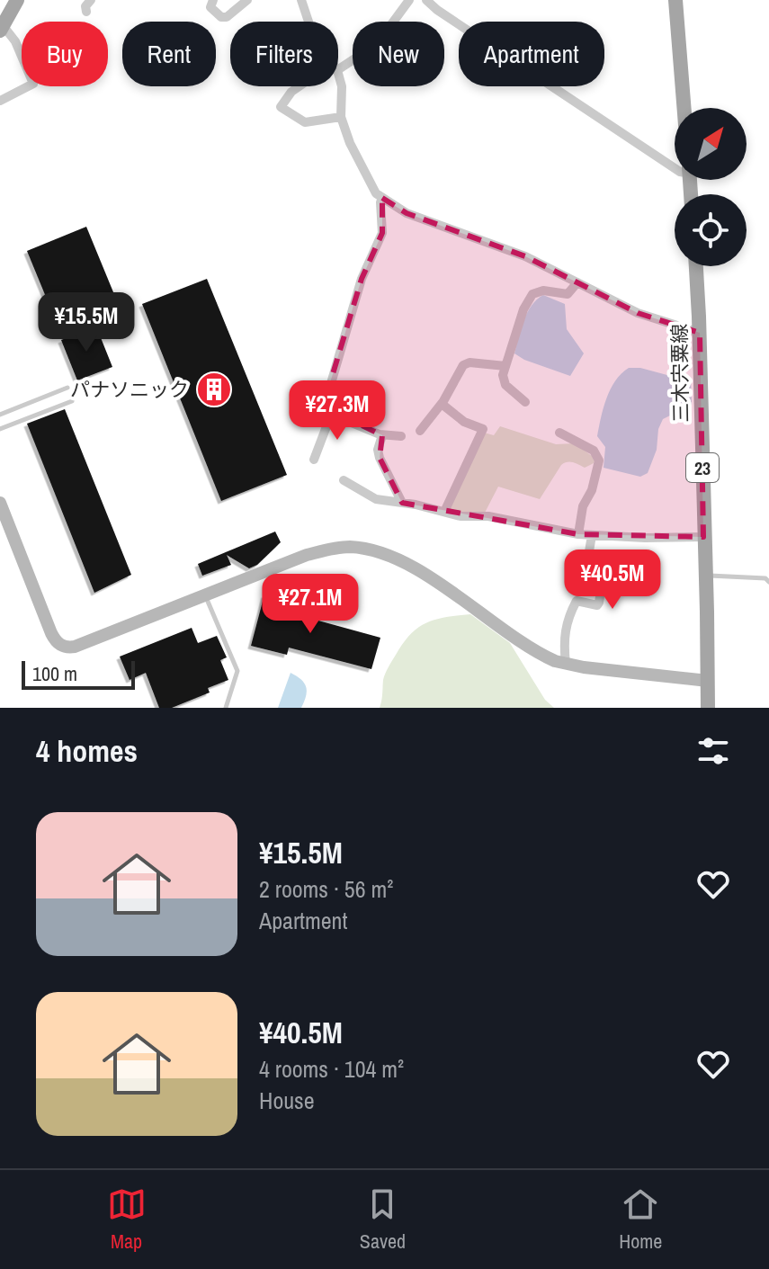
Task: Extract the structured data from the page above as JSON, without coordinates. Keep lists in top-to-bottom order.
{
  "streets": {
    "main road": ["三木宍粟線", "23"]
  },
  "places": {
    "building": ["パナソニック"]
  },
  "scale_bar": "100 m",
  "north": "top right",
  "page": {
    "chip": [
      "Buy",
      "Rent",
      "Filters",
      "New",
      "Apartment"
    ],
    "price": [
      "¥15.5M",
      "¥27.3M",
      "¥40.5M",
      "¥27.1M"
    ],
    "scale": "100 m",
    "heading": "4 homes",
    "list": [
      {
        "name": "¥15.5M",
        "note": "2 rooms · 56 m² · Apartment"
      },
      {
        "name": "¥40.5M",
        "note": "4 rooms · 104 m² · House"
      }
    ],
    "tabs": ["Map", "Saved", "Home"]
  }
}
